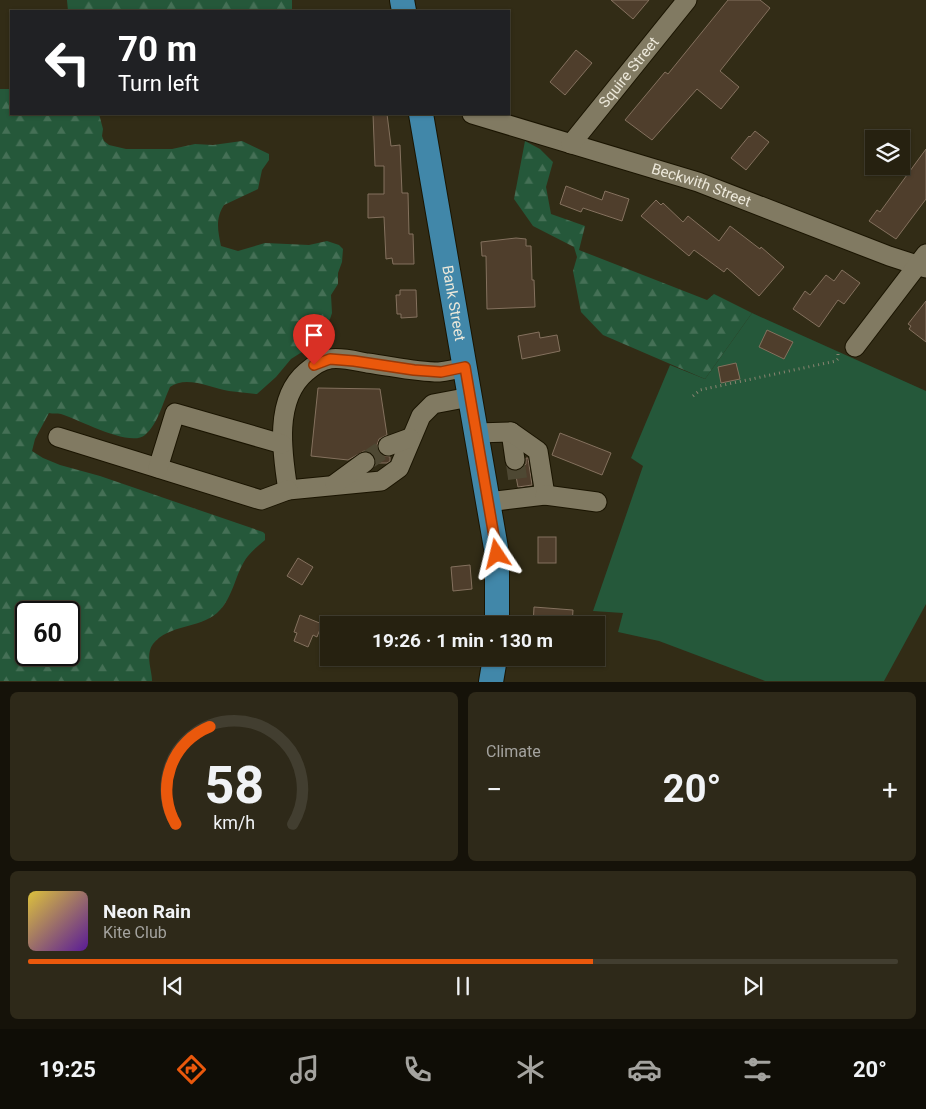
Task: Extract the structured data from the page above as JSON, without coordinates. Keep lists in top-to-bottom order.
{
  "streets": {
    "main road": ["Bank Street"],
    "street": ["Squire Street", "Beckwith Street"]
  },
  "crossings": [
    ["Squire Street", "Beckwith Street"]
  ],
  "page": {
    "turn": ["70 m", "Turn left"],
    "limit": "60",
    "trip": "19:26 · 1 min · 130 m",
    "tile": "Climate",
    "heat": ["−", "20°", "+"],
    "song": ["Neon Rain", "Kite Club"],
    "tabs": ["19:25", "20°"],
    "gauge": ["58", "km/h"]
  }
}
